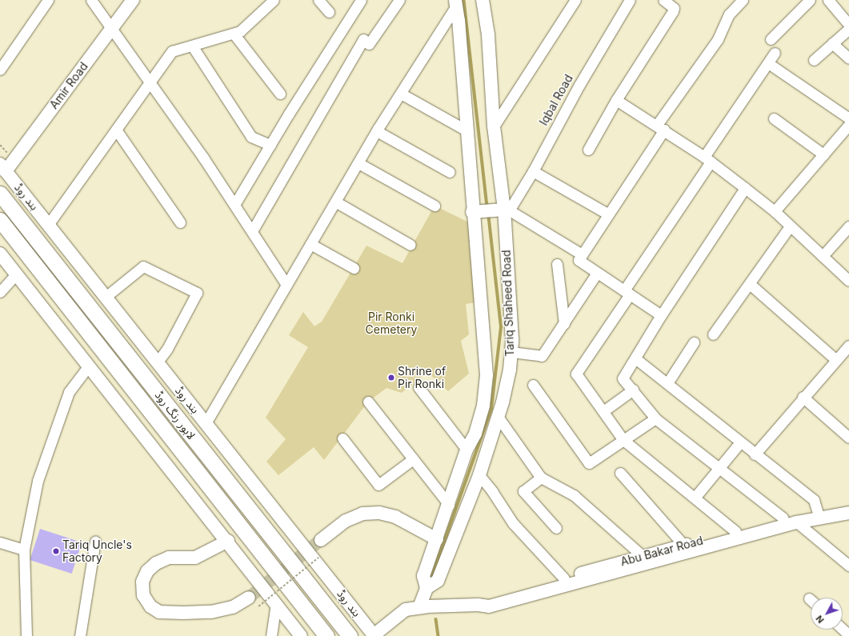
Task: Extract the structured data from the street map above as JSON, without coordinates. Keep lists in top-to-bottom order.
{
  "streets": {
    "highway": ["لاہور رنگ روڈ"],
    "main road": [
      "Amir Road",
      "بند روڈ",
      "Tariq Shaheed Road",
      "Abu Bakar Road"
    ],
    "street": ["Iqbal Road"]
  },
  "crossings": [
    ["Amir Road", "بند روڈ"],
    ["Iqbal Road", "Tariq Shaheed Road"],
    ["بند روڈ", "Abu Bakar Road"]
  ],
  "parks": ["Pir Ronki Cemetery"],
  "places": ["Shrine of Pir Ronki", "Tariq Uncle's Factory"],
  "north": "bottom left"
}
